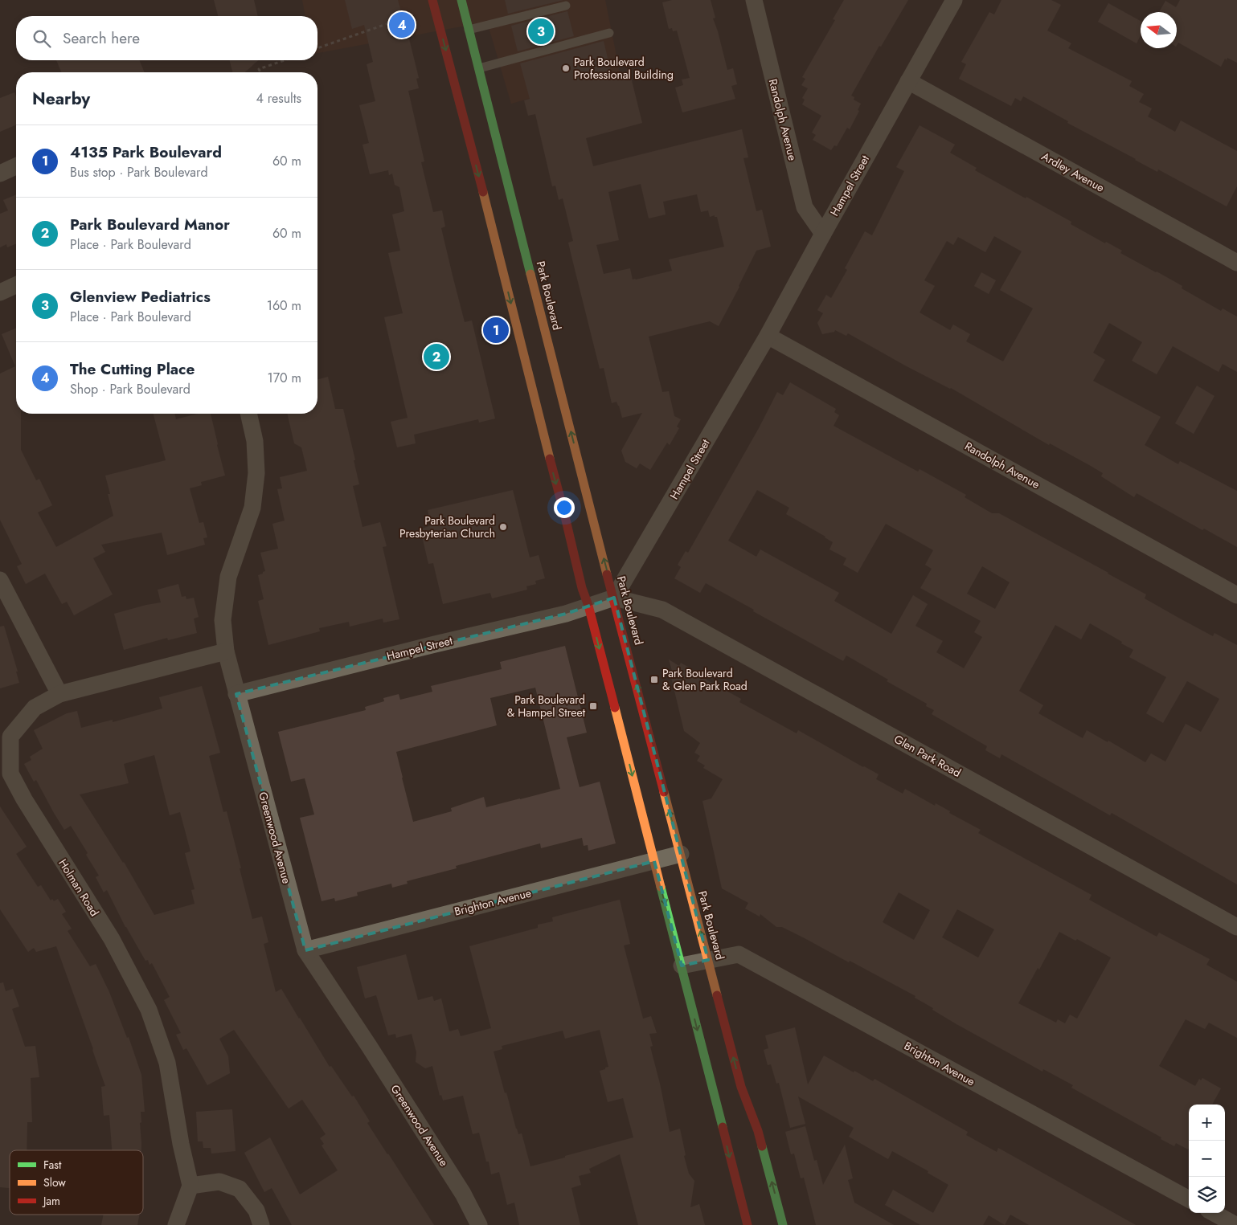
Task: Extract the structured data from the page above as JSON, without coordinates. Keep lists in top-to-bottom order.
{
  "streets": {
    "main road": ["Park Boulevard"],
    "street": [
      "Randolph Avenue",
      "Ardley Avenue",
      "Hampel Street",
      "Glen Park Road",
      "Greenwood Avenue",
      "Holman Road",
      "Brighton Avenue"
    ]
  },
  "crossings": [
    ["Randolph Avenue", "Hampel Street"],
    ["Ardley Avenue", "Hampel Street"],
    ["Hampel Street", "Park Boulevard"],
    ["Hampel Street", "Glen Park Road"],
    ["Hampel Street", "Greenwood Avenue"],
    ["Park Boulevard", "Glen Park Road"],
    ["Park Boulevard", "Brighton Avenue"],
    ["Greenwood Avenue", "Brighton Avenue"]
  ],
  "places": {
    "other": ["Park Boulevard Professional Building", "Park Boulevard Presbyterian Church"],
    "transit": ["Park Boulevard & Glen Park Road", "Park Boulevard & Hampel Street"]
  },
  "legend": ["Fast", "Slow", "Jam"],
  "north": "left",
  "page": {
    "pins": [
      "4",
      "3",
      "1",
      "2"
    ],
    "search": "Search here",
    "heading": ["Nearby", "4 results"],
    "list": [
      {
        "mark": "1",
        "name": "4135 Park Boulevard",
        "note": "Bus stop · Park Boulevard",
        "value": "60 m"
      },
      {
        "mark": "2",
        "name": "Park Boulevard Manor",
        "note": "Place · Park Boulevard",
        "value": "60 m"
      },
      {
        "mark": "3",
        "name": "Glenview Pediatrics",
        "note": "Place · Park Boulevard",
        "value": "160 m"
      },
      {
        "mark": "4",
        "name": "The Cutting Place",
        "note": "Shop · Park Boulevard",
        "value": "170 m"
      }
    ],
    "map_buttons": ["+", "−"]
  }
}
